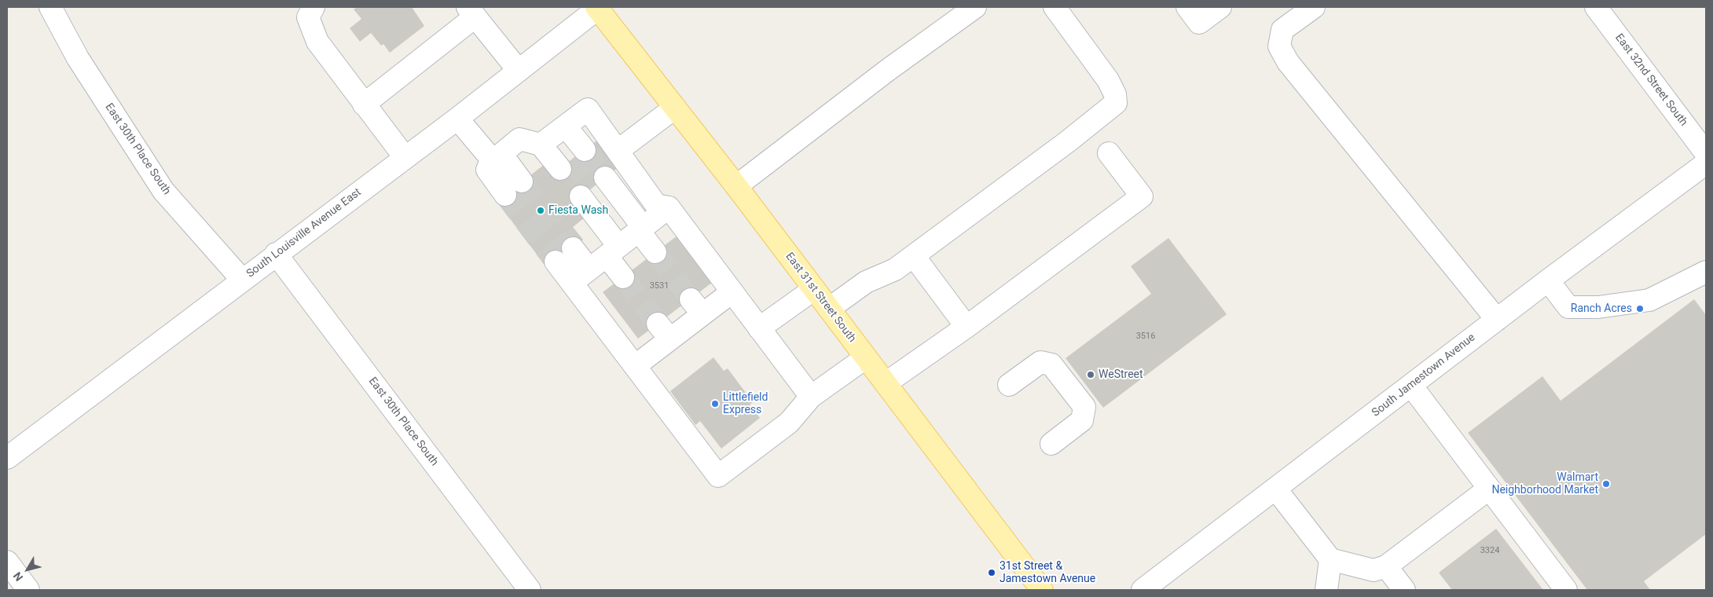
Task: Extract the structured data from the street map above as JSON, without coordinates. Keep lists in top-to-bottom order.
{
  "streets": {
    "main road": ["East 31st Street South"],
    "street": [
      "East 32nd Street South",
      "East 30th Place South",
      "South Louisville Avenue East",
      "South Jamestown Avenue"
    ]
  },
  "crossings": [
    ["East 30th Place South", "South Louisville Avenue East"],
    ["South Louisville Avenue East", "East 31st Street South"]
  ],
  "places": [
    "Fiesta Wash",
    "Ranch Acres",
    "WeStreet",
    "Littlefield Express",
    "Walmart Neighborhood Market",
    "31st Street & Jamestown Avenue"
  ],
  "house_numbers": ["3531", "3516", "3324"],
  "north": "bottom left"
}
